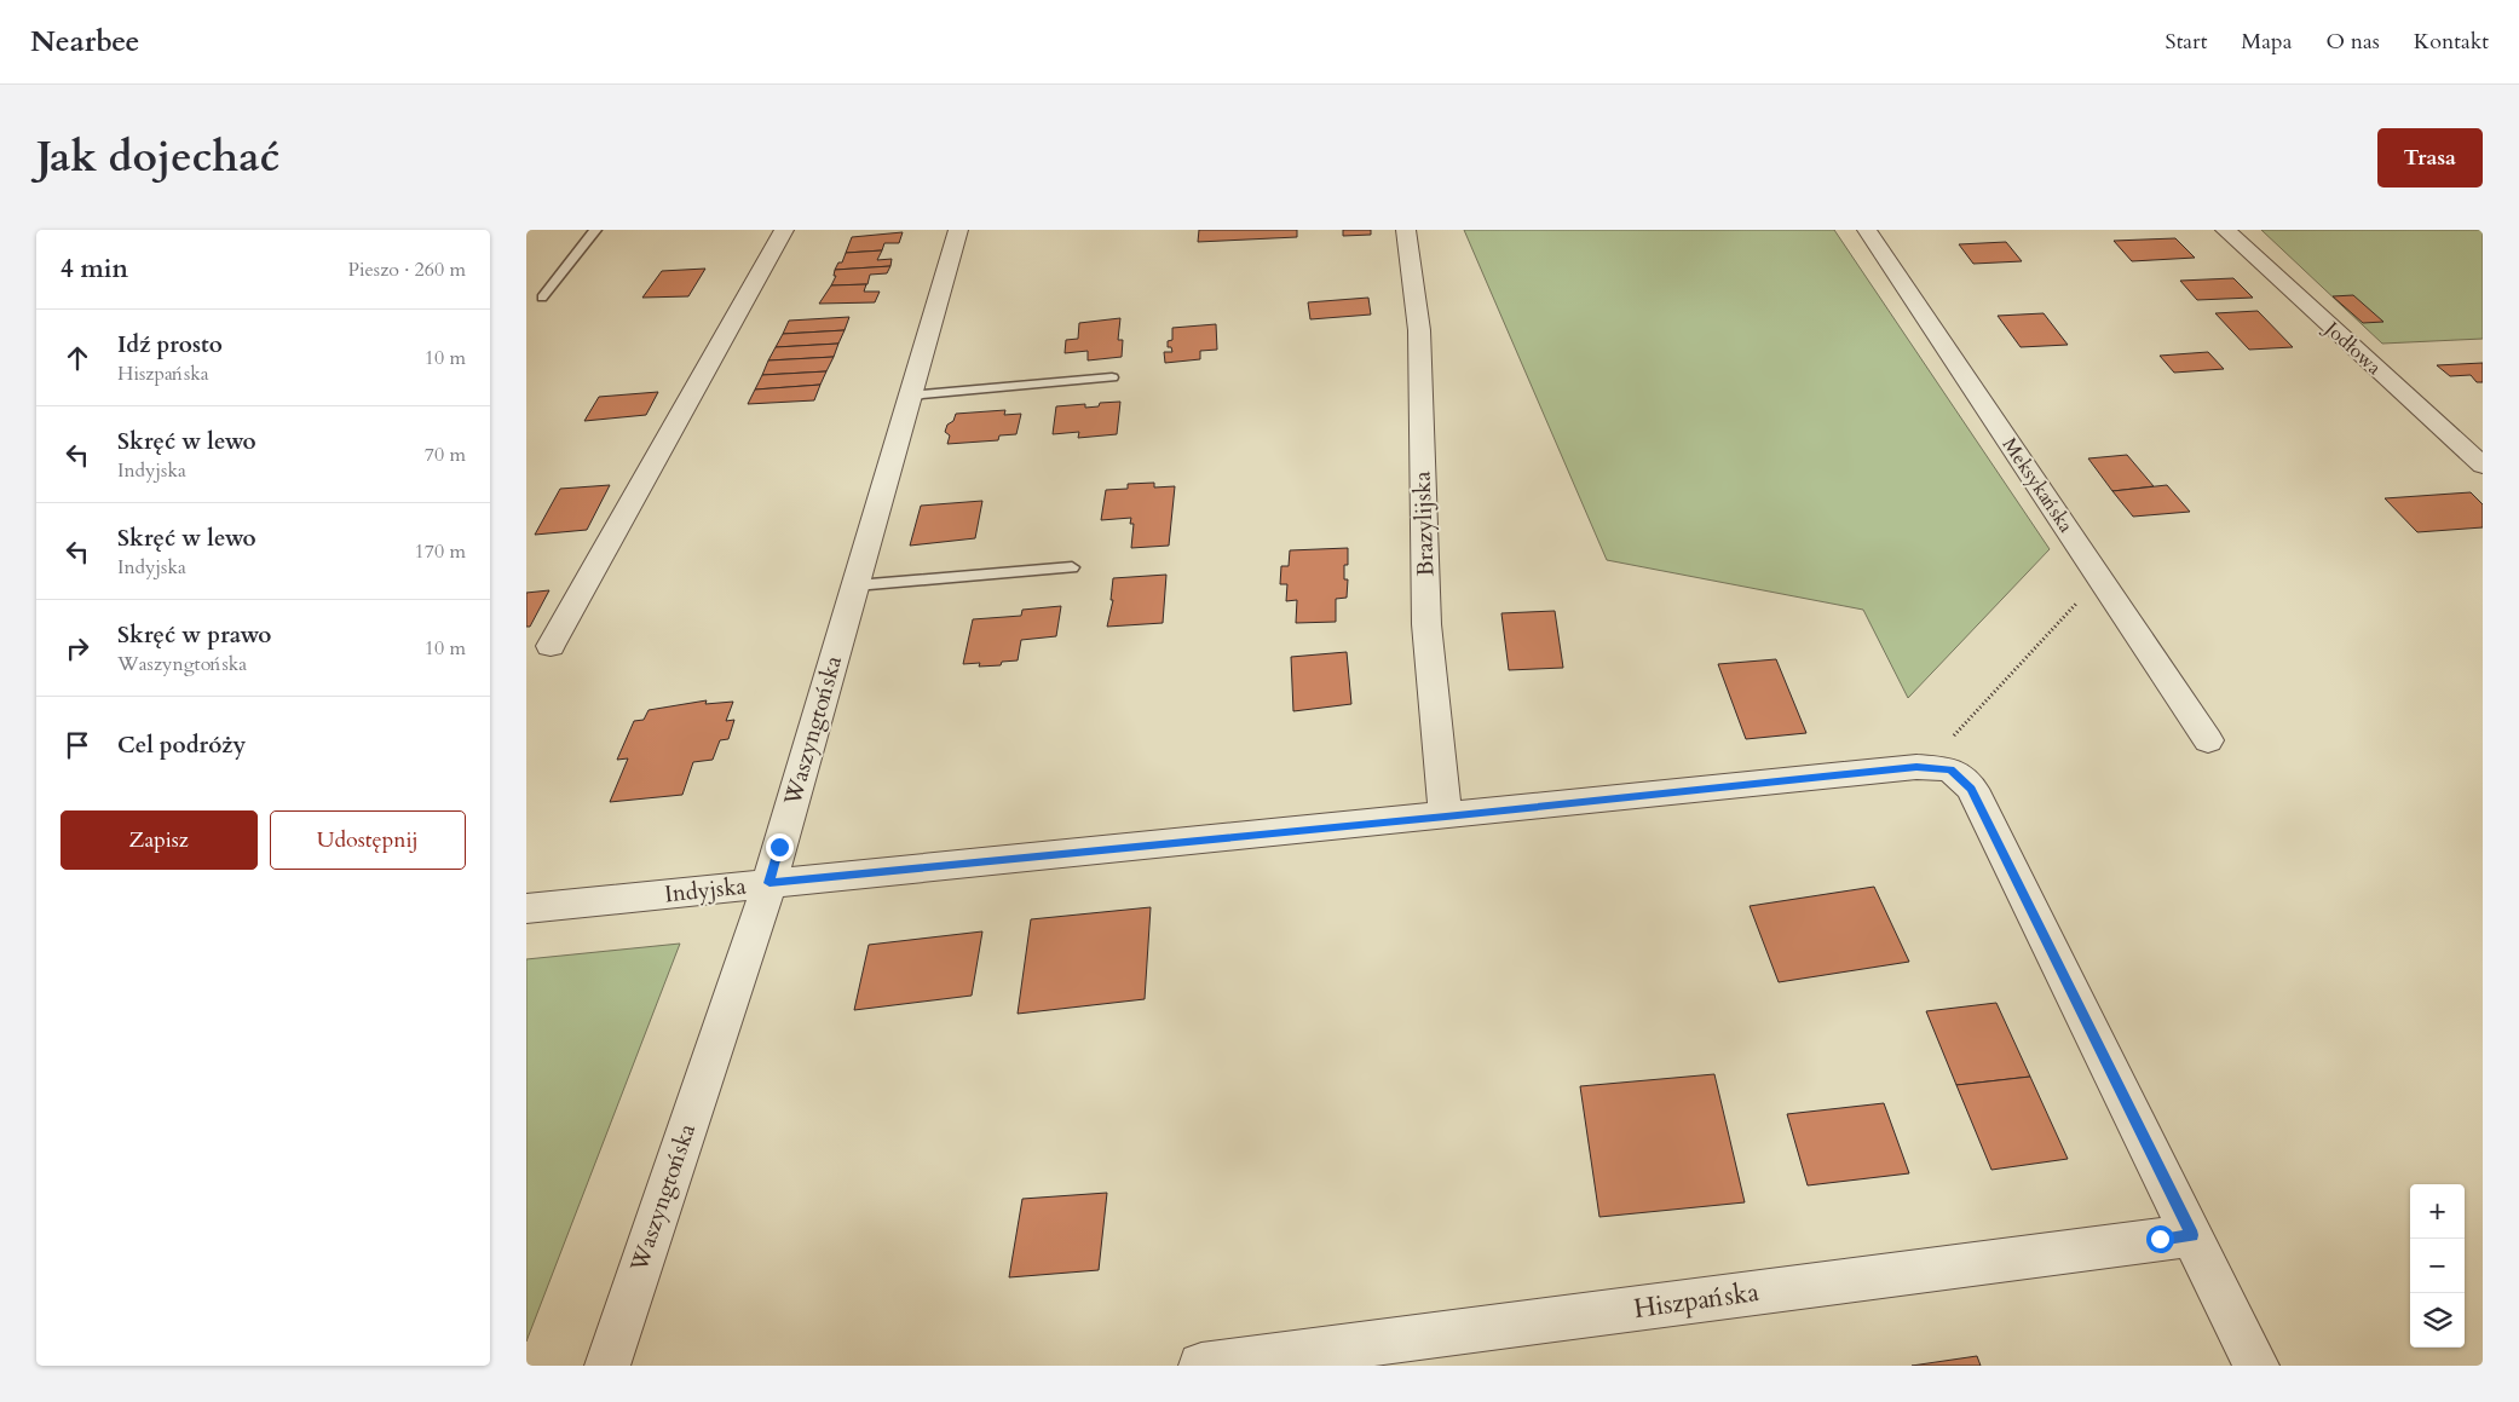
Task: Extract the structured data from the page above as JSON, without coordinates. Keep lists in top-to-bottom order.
{
  "streets": {
    "street": [
      "Jodłowa",
      "Meksykańska",
      "Brazylijska",
      "Waszyngtońska",
      "Indyjska",
      "Hiszpańska"
    ]
  },
  "crossings": [
    ["Brazylijska", "Indyjska"],
    ["Waszyngtońska", "Indyjska"]
  ],
  "page": {
    "header": "Nearbee",
    "nav": [
      "Start",
      "Mapa",
      "O nas",
      "Kontakt"
    ],
    "title": "Jak dojechać",
    "buttons": [
      "Trasa",
      ["Zapisz", "Udostępnij"]
    ],
    "heading": ["4 min", "Pieszo · 260 m"],
    "list": [
      ["Idź prosto", "Hiszpańska", "10 m"],
      ["Skręć w lewo", "Indyjska", "70 m"],
      ["Skręć w lewo", "Indyjska", "170 m"],
      ["Skręć w prawo", "Waszyngtońska", "10 m"],
      "Cel podróży"
    ],
    "map_buttons": ["+", "−"]
  }
}
